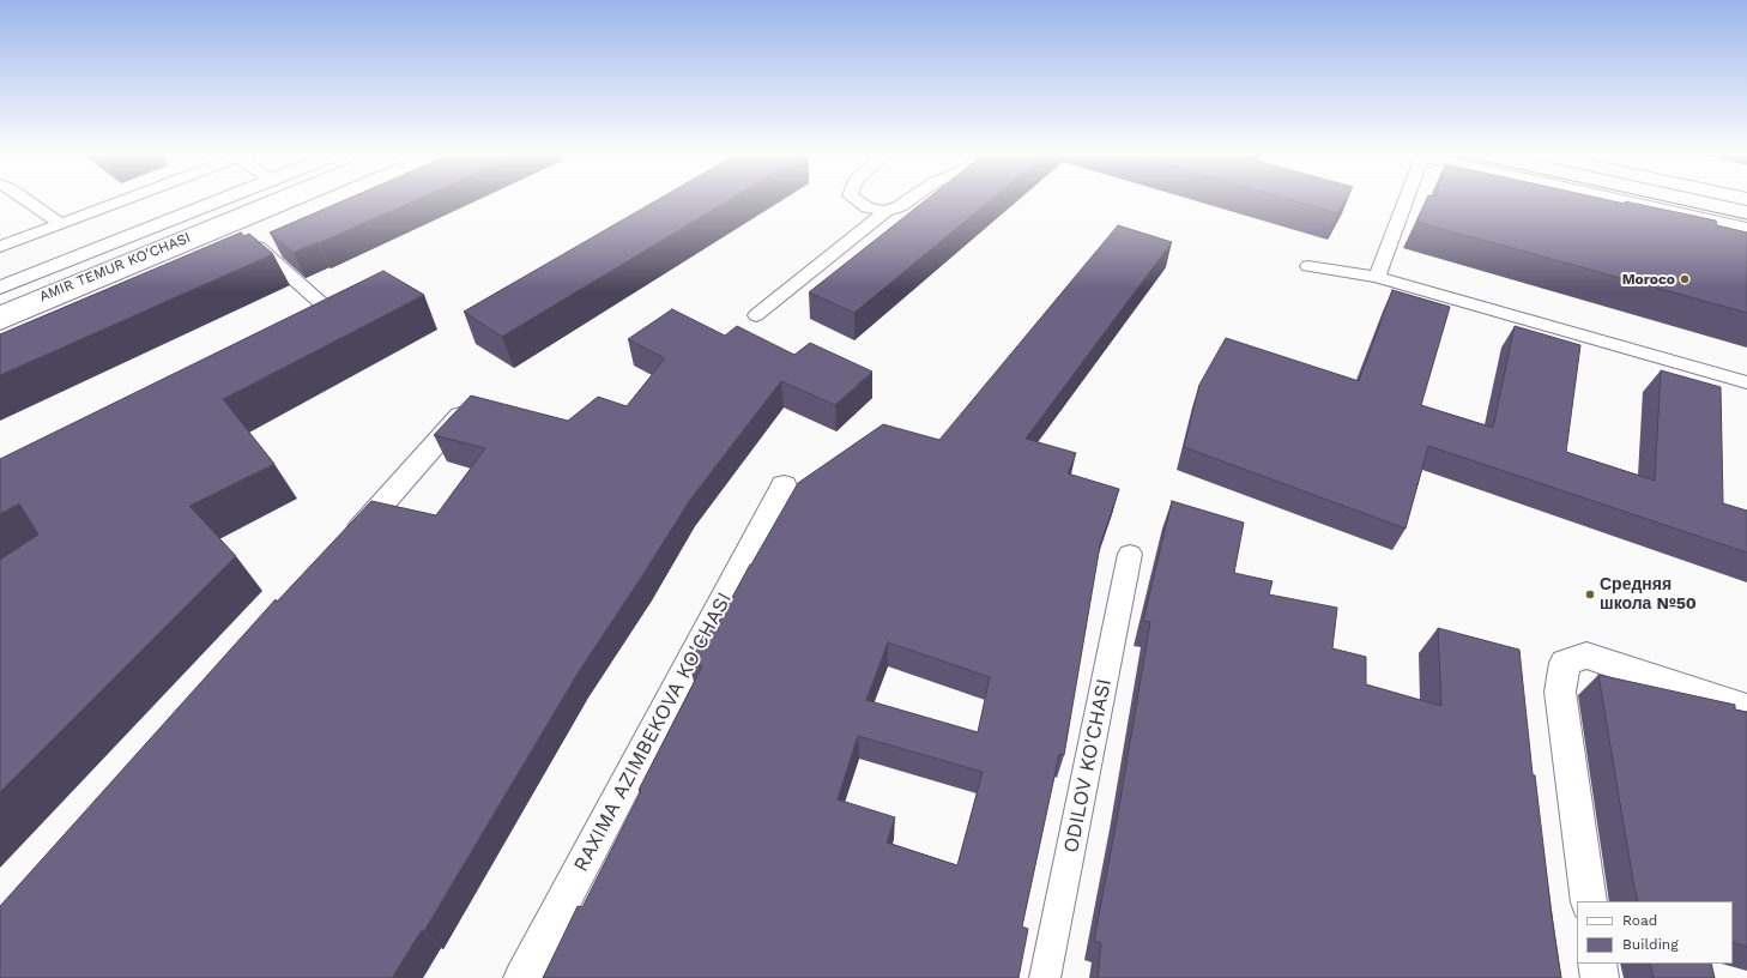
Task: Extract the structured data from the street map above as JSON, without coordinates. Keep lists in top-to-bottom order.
{
  "streets": {
    "main road": ["AMIR TEMUR KO'CHASI", "RAXIMA AZIMBEKOVA KO'CHASI"],
    "lane": ["ODILOV KO'CHASI"]
  },
  "places": ["Moroco", "Средняя школа №50"],
  "legend": ["Road", "Building"]
}
